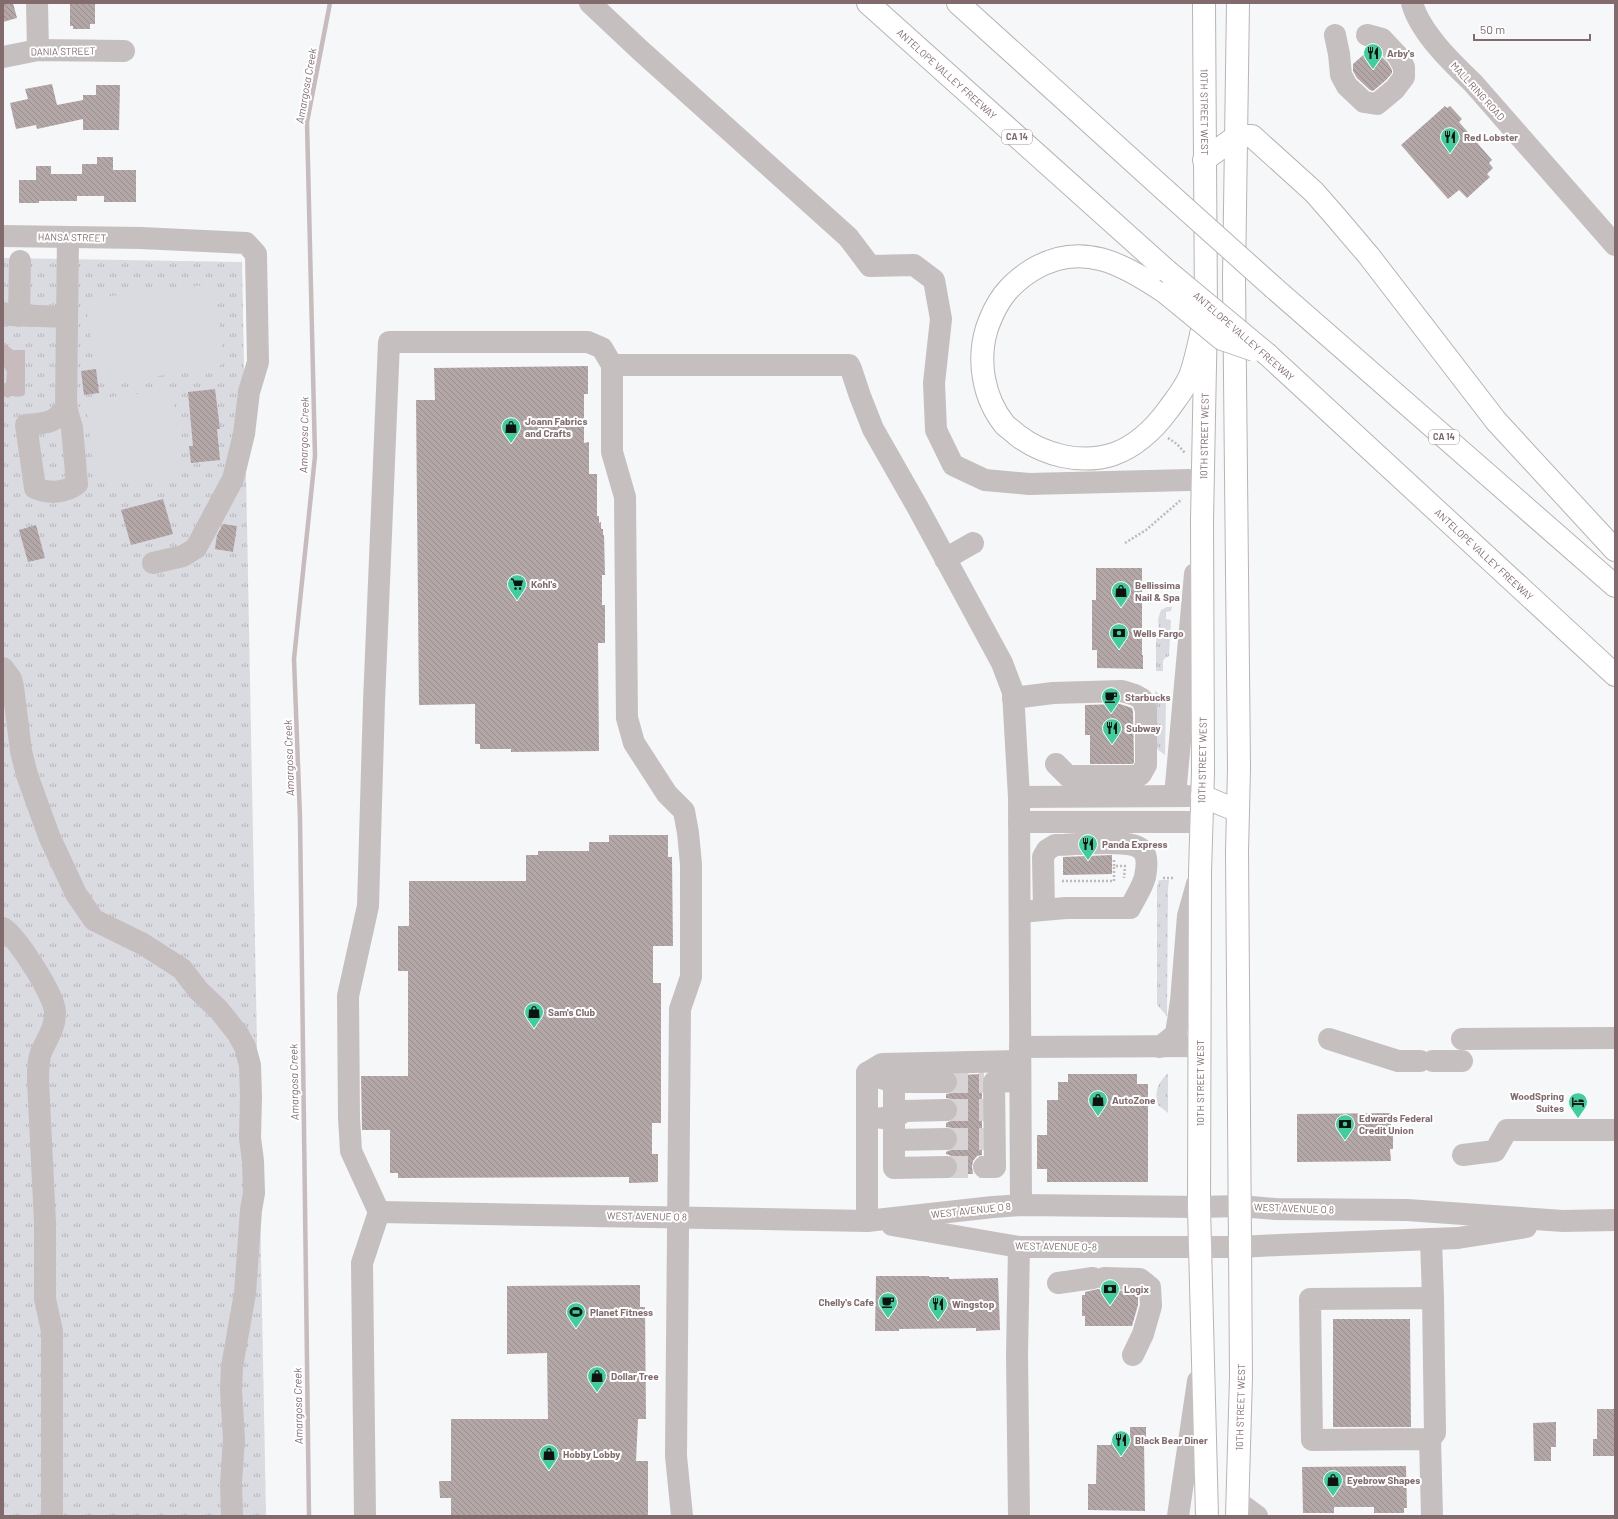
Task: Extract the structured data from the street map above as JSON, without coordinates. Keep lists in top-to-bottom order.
{
  "streets": {
    "main road": ["ANTELOPE VALLEY FREEWAY", "10TH STREET WEST", "CA 14"],
    "street": [
      "DANIA STREET",
      "MALL RING ROAD",
      "HANSA STREET",
      "WEST AVENUE O 8",
      "WEST AVENUE O-8"
    ]
  },
  "crossings": [
    ["10TH STREET WEST", "WEST AVENUE O 8"],
    ["10TH STREET WEST", "WEST AVENUE O-8"],
    ["WEST AVENUE O 8", "WEST AVENUE O-8"]
  ],
  "water": ["Amargosa Creek"],
  "places": {
    "restaurant": [
      "Arby's",
      "Red Lobster",
      "Subway",
      "Panda Express",
      "Wingstop",
      "Black Bear Diner"
    ],
    "shop": [
      "Joann Fabrics and Crafts",
      "Bellissima Nail & Spa",
      "Sam's Club",
      "AutoZone",
      "Dollar Tree",
      "Hobby Lobby",
      "Eyebrow Shapes"
    ],
    "supermarket": ["Kohl's"],
    "bank": ["Wells Fargo", "Edwards Federal Credit Union", "Logix"],
    "cafe": ["Starbucks", "Chelly's Cafe"],
    "hotel": ["WoodSpring Suites"],
    "sports": ["Planet Fitness"]
  },
  "scale_bar": "50 m"
}
